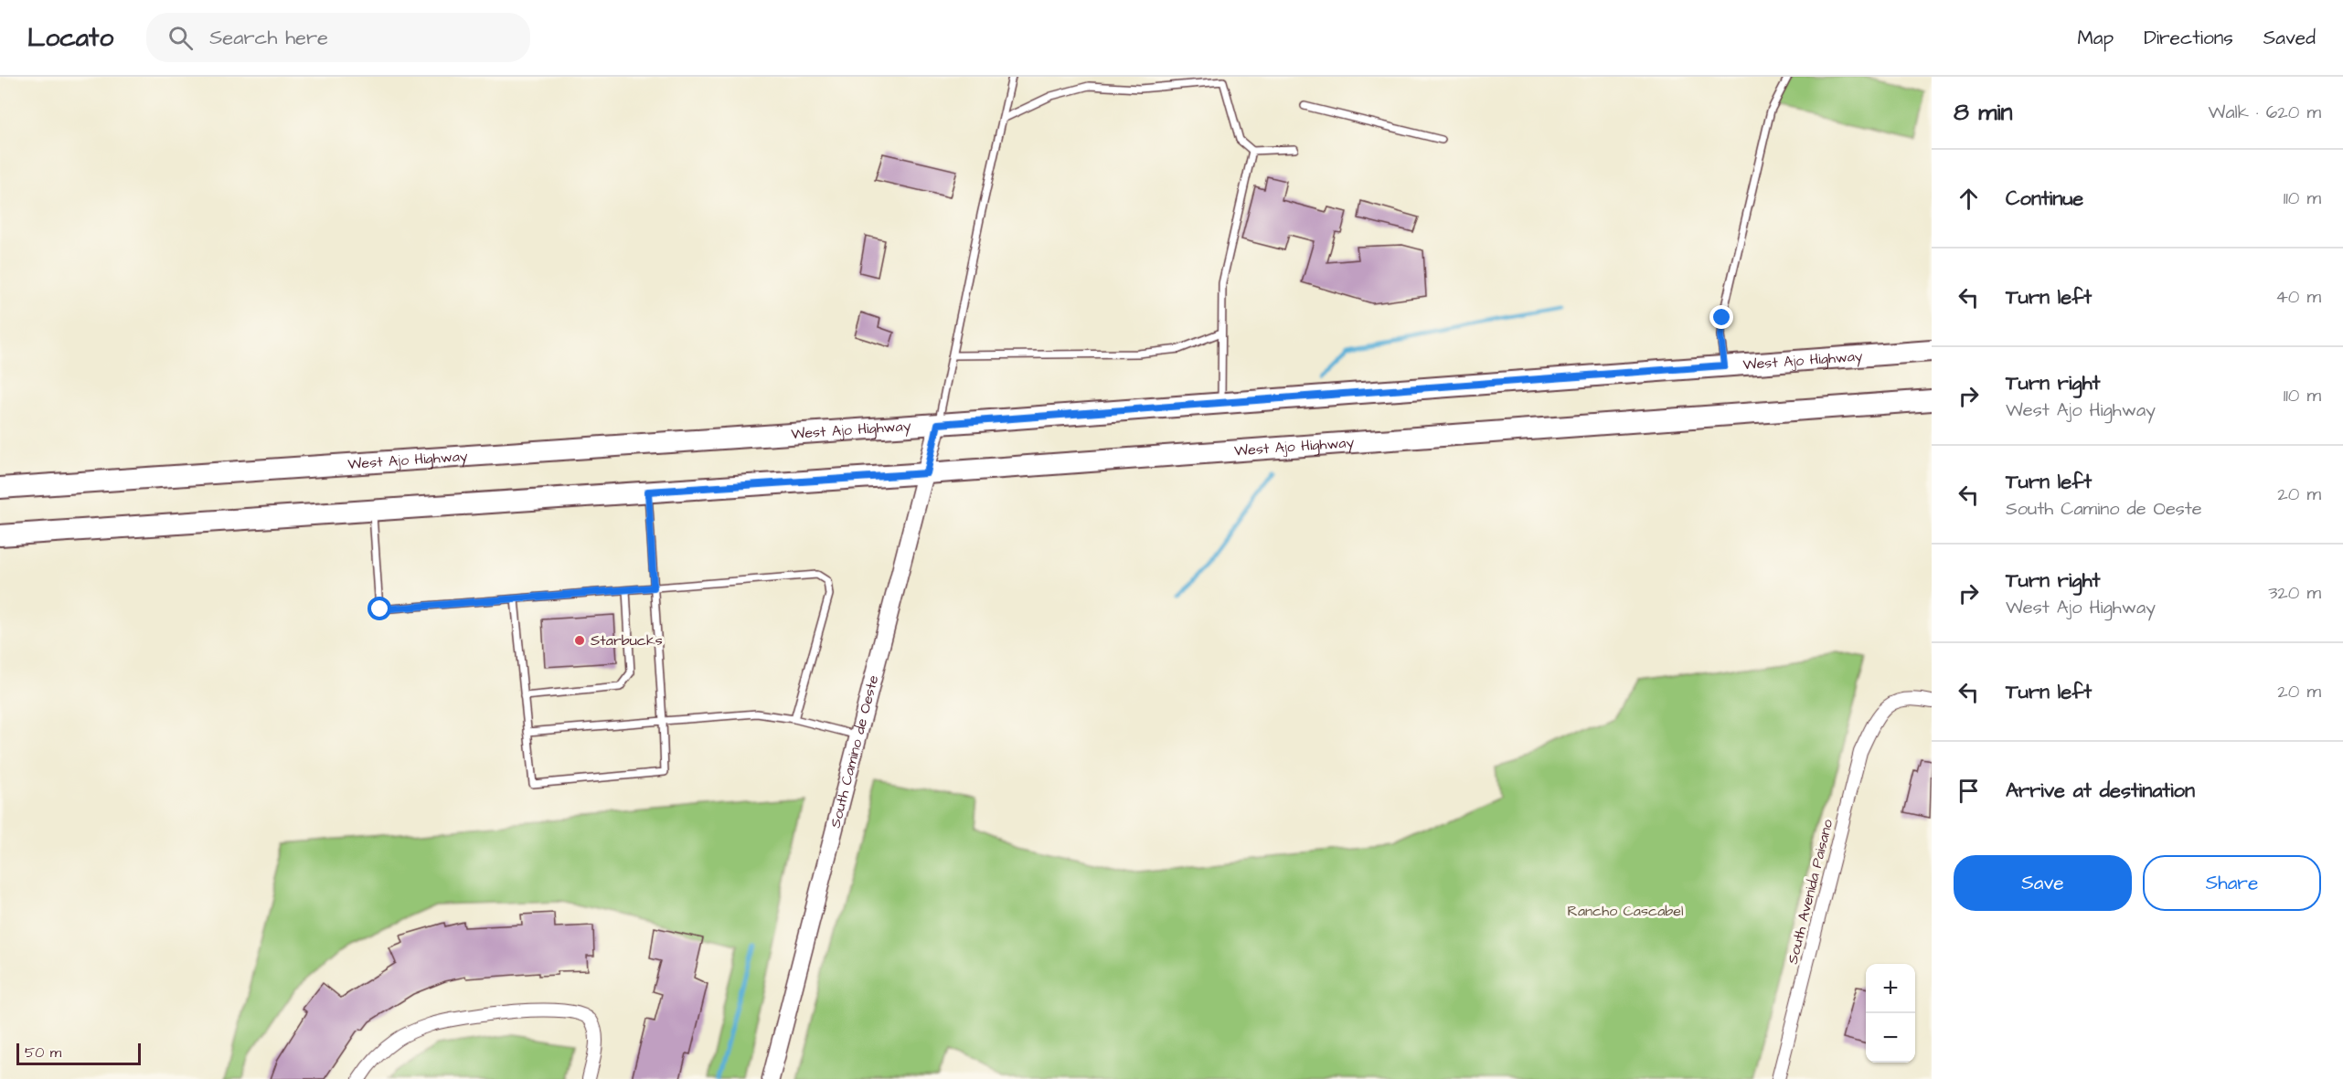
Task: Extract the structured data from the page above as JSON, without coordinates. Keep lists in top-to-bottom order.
{
  "streets": {
    "main road": ["West Ajo Highway"],
    "street": ["South Camino de Oeste", "South Avenida Paisano"]
  },
  "crossings": [
    ["West Ajo Highway", "South Camino de Oeste"]
  ],
  "parks": ["Rancho Cascabel"],
  "places": ["Starbucks"],
  "scale_bar": "50 m",
  "page": {
    "header": "Locato",
    "search": "Search here",
    "nav": ["Map", "Directions", "Saved"],
    "heading": ["8 min", "Walk · 620 m"],
    "list": [
      ["Continue", "110 m"],
      ["Turn left", "40 m"],
      ["Turn right", "West Ajo Highway", "110 m"],
      ["Turn left", "South Camino de Oeste", "20 m"],
      ["Turn right", "West Ajo Highway", "320 m"],
      ["Turn left", "20 m"],
      "Arrive at destination"
    ],
    "buttons": ["Save", "Share"],
    "map_buttons": ["+", "−"],
    "scale": "50 m"
  }
}
